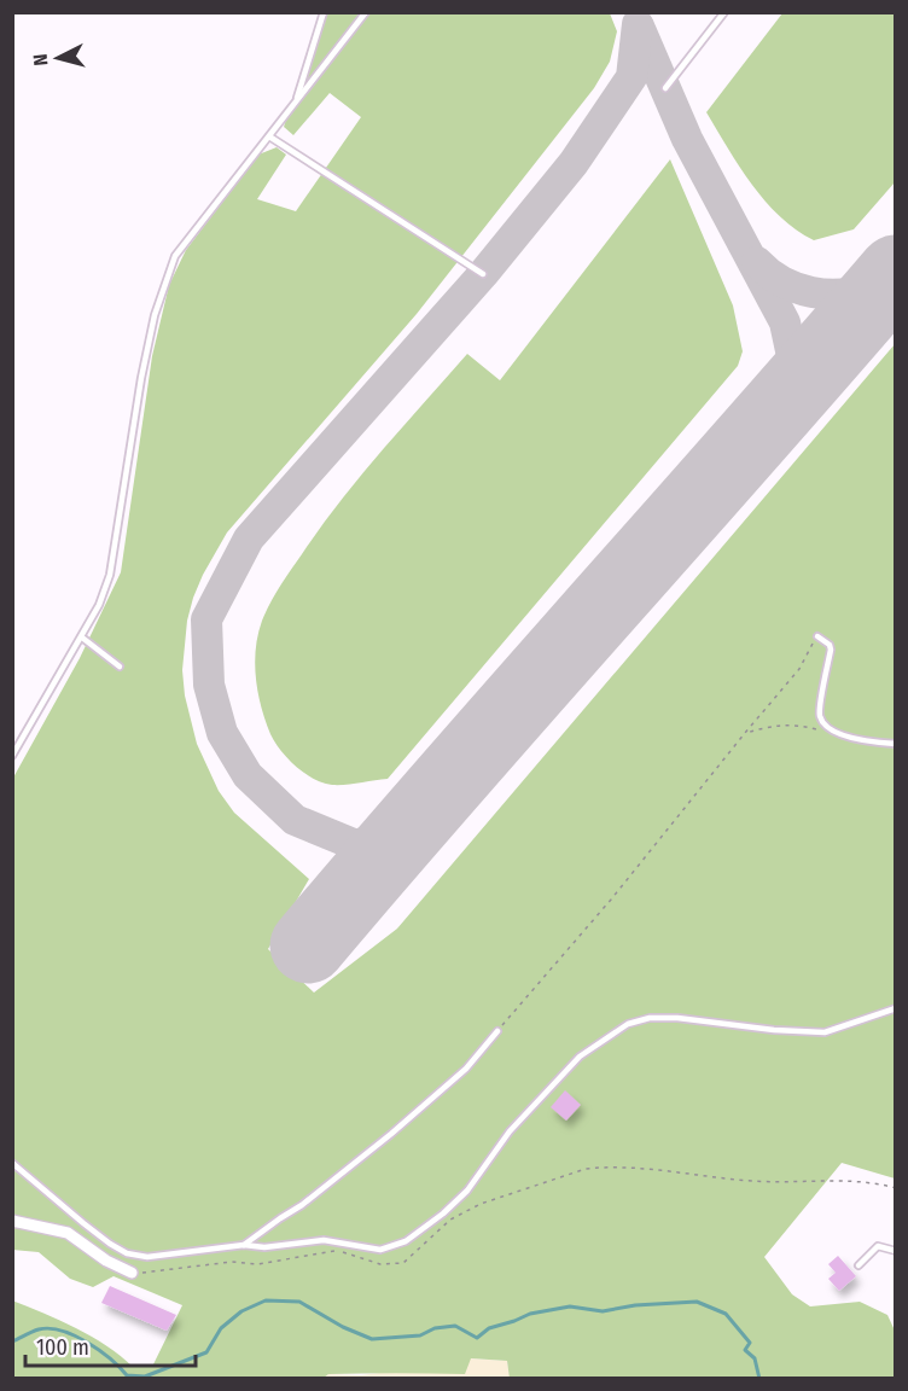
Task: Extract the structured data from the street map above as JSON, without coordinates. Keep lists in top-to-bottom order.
{
  "scale_bar": "100 m",
  "north": "left"
}
